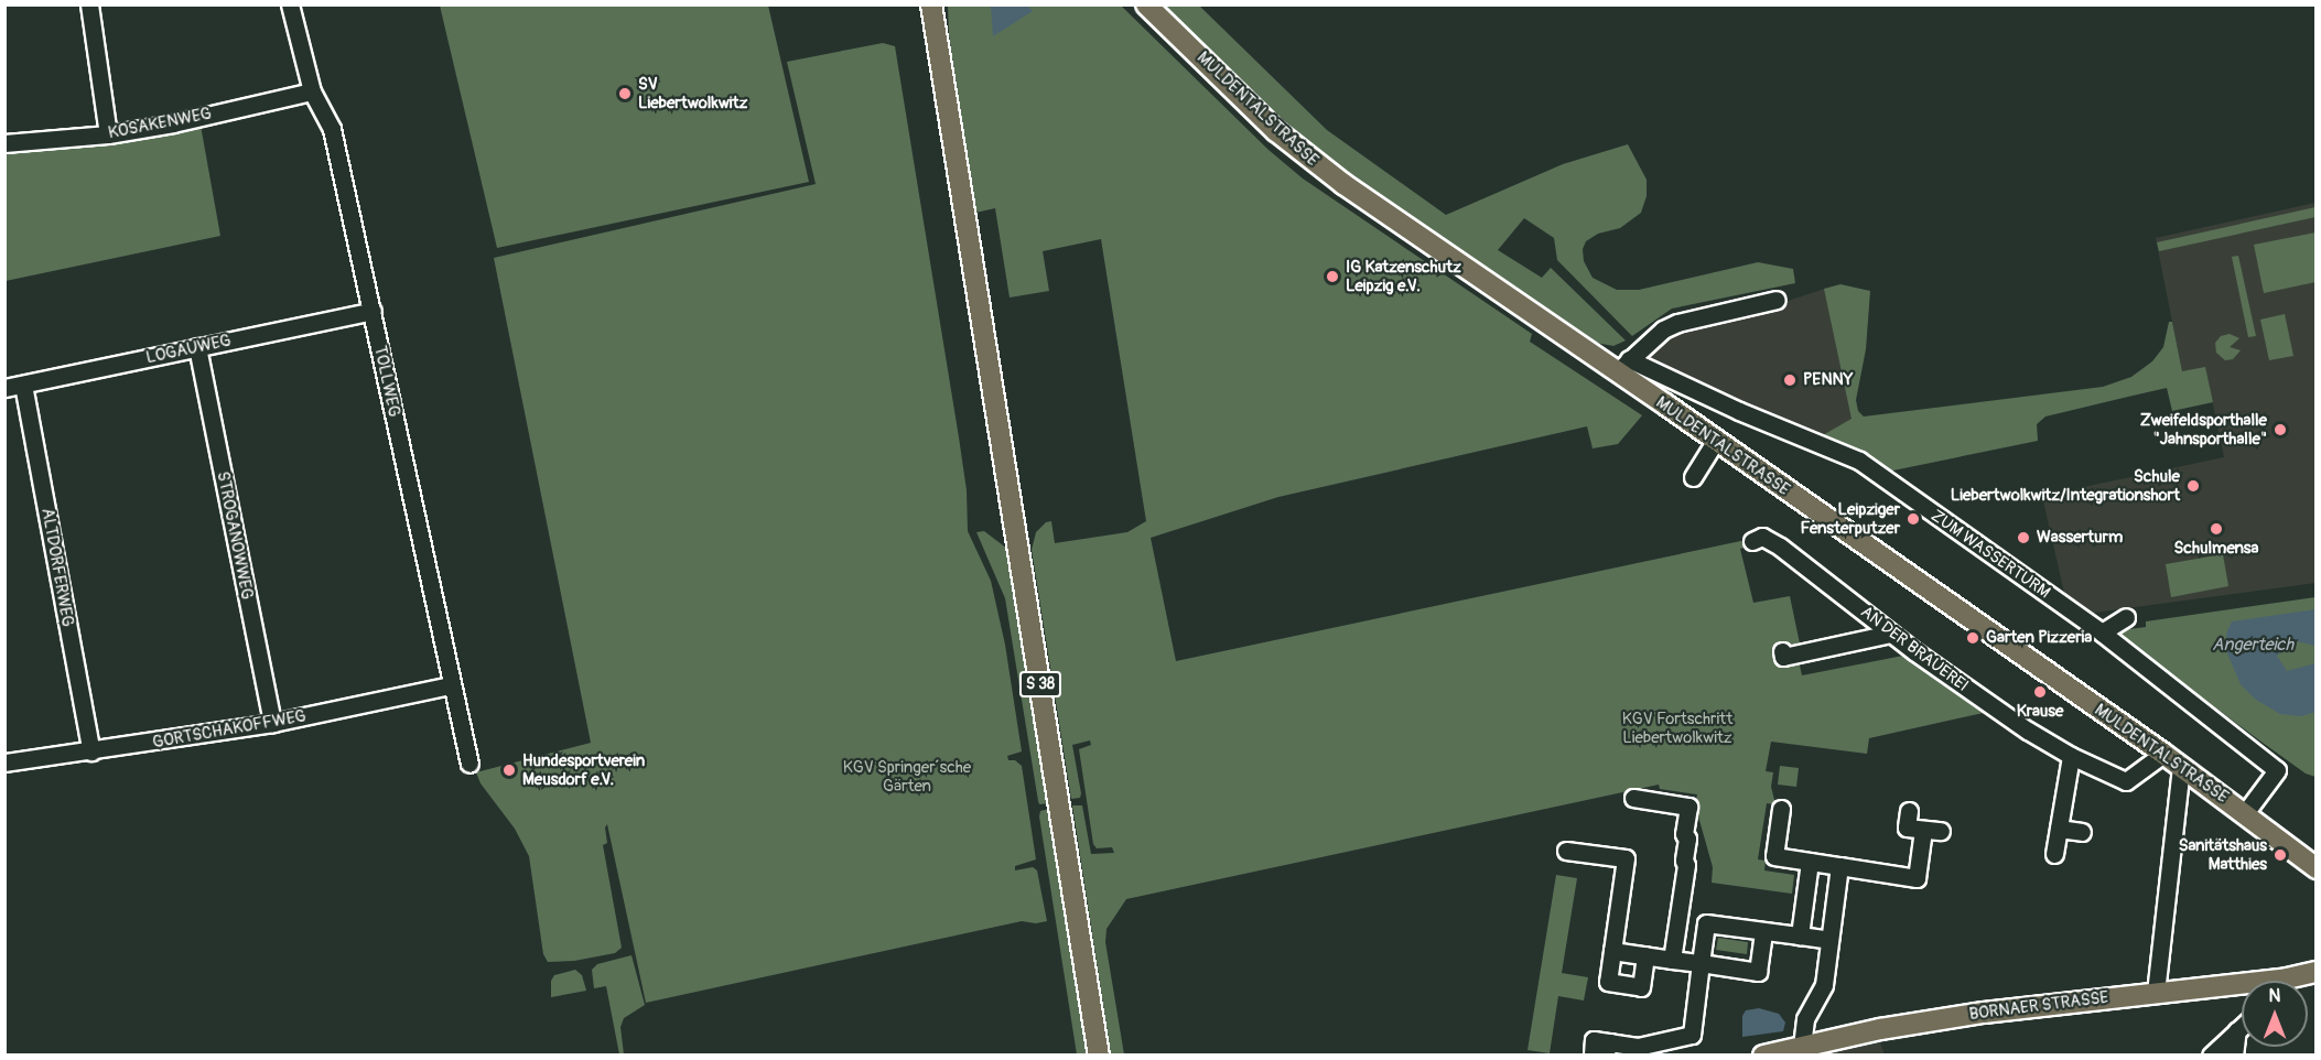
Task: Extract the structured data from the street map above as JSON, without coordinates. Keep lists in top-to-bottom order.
{
  "streets": {
    "main road": ["MULDENTALSTRASSE", "S 38", "BORNAER STRASSE"],
    "street": [
      "KOSAKENWEG",
      "LOGAUWEG",
      "TOLLWEG",
      "STROGANOWWEG",
      "ZUM WASSERTURM",
      "ALTDORFERWEG",
      "AN DER BRAUEREI",
      "GORTSCHAKOFFWEG"
    ]
  },
  "crossings": [
    ["MULDENTALSTRASSE", "ZUM WASSERTURM"],
    ["MULDENTALSTRASSE", "AN DER BRAUEREI"],
    ["KOSAKENWEG", "TOLLWEG"],
    ["LOGAUWEG", "TOLLWEG"],
    ["LOGAUWEG", "STROGANOWWEG"],
    ["LOGAUWEG", "ALTDORFERWEG"],
    ["TOLLWEG", "GORTSCHAKOFFWEG"],
    ["STROGANOWWEG", "GORTSCHAKOFFWEG"],
    ["ALTDORFERWEG", "GORTSCHAKOFFWEG"]
  ],
  "water": ["Angerteich"],
  "parks": ["KGV Fortschritt Liebertwolkwitz", "KGV Springer´sche Gärten"],
  "places": [
    "SV Liebertwolkwitz",
    "IG Katzenschutz Leipzig e.V.",
    "PENNY",
    "Zweifeldsporthalle \"Jahnsporthalle\"",
    "Schule Liebertwolkwitz/Integrationshort",
    "Leipziger Fensterputzer",
    "Schulmensa",
    "Wasserturm",
    "Garten Pizzeria",
    "Krause",
    "Hundesportverein Meusdorf e.V.",
    "Sanitätshaus Matthies"
  ],
  "north": "top"
}
